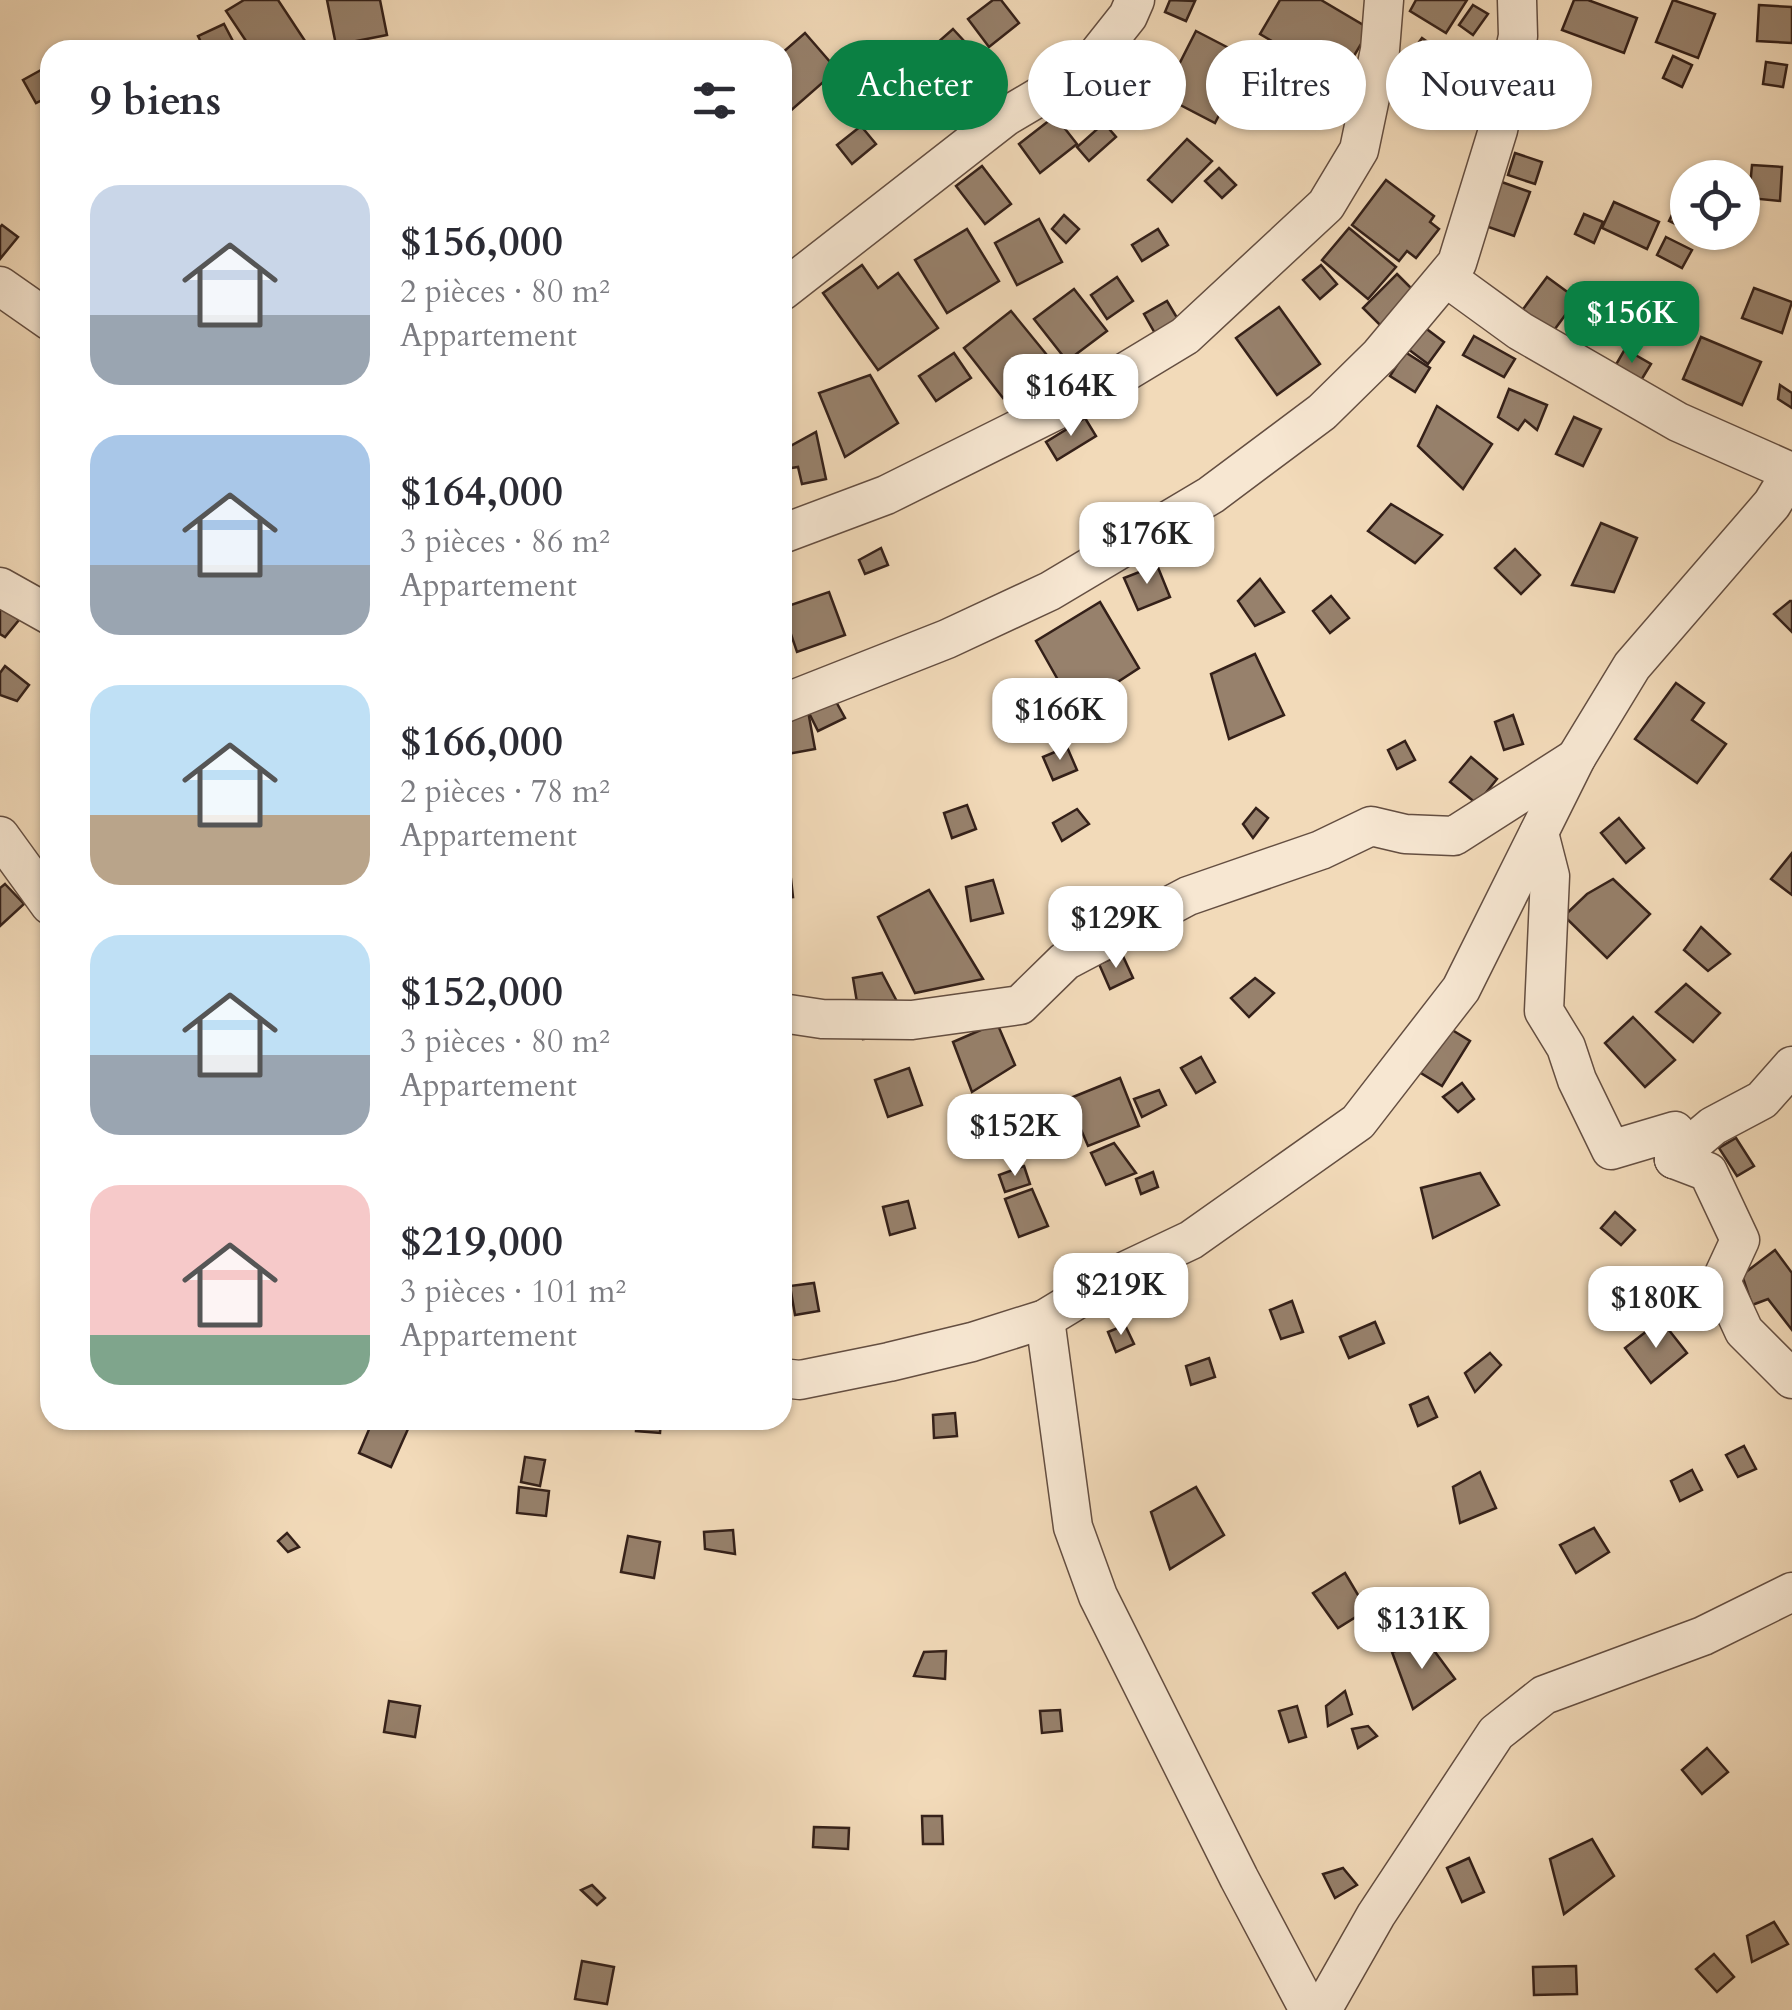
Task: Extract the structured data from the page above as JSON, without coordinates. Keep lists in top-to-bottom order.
{
  "page": {
    "chip": [
      "Acheter",
      "Louer",
      "Filtres",
      "Nouveau"
    ],
    "heading": "9 biens",
    "list": [
      {
        "name": "$156,000",
        "note": "2 pièces · 80 m² · Appartement"
      },
      {
        "name": "$164,000",
        "note": "3 pièces · 86 m² · Appartement"
      },
      {
        "name": "$166,000",
        "note": "2 pièces · 78 m² · Appartement"
      },
      {
        "name": "$152,000",
        "note": "3 pièces · 80 m² · Appartement"
      },
      {
        "name": "$219,000",
        "note": "3 pièces · 101 m² · Appartement"
      }
    ],
    "price": [
      "$156K",
      "$164K",
      "$176K",
      "$166K",
      "$129K",
      "$152K",
      "$219K",
      "$180K",
      "$131K"
    ]
  }
}
